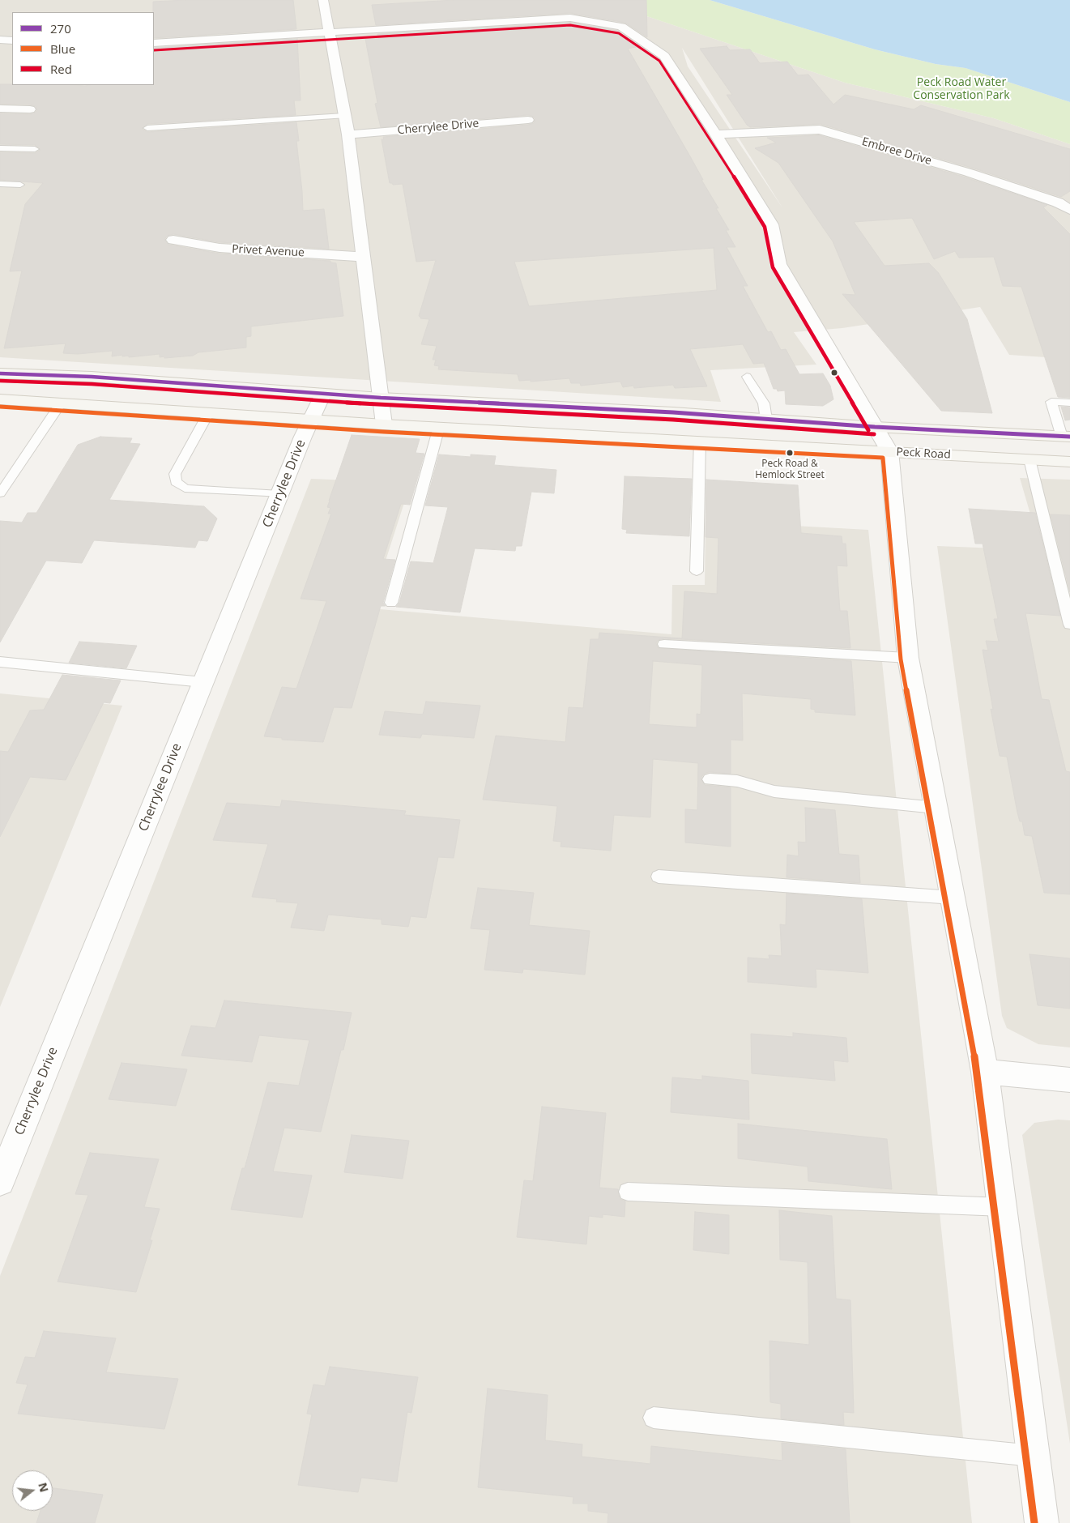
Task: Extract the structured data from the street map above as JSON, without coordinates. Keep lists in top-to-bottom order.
{
  "streets": {
    "main road": ["Peck Road"],
    "street": ["Cherrylee Drive", "Embree Drive", "Privet Avenue"]
  },
  "crossings": [
    ["Cherrylee Drive", "Peck Road"]
  ],
  "parks": ["Peck Road Water Conservation Park"],
  "places": ["Peck Road & Hemlock Street"],
  "lines": ["transit line Red", "transit line 270", "transit line Blue"],
  "legend": ["270", "Blue", "Red"],
  "north": "right"
}
